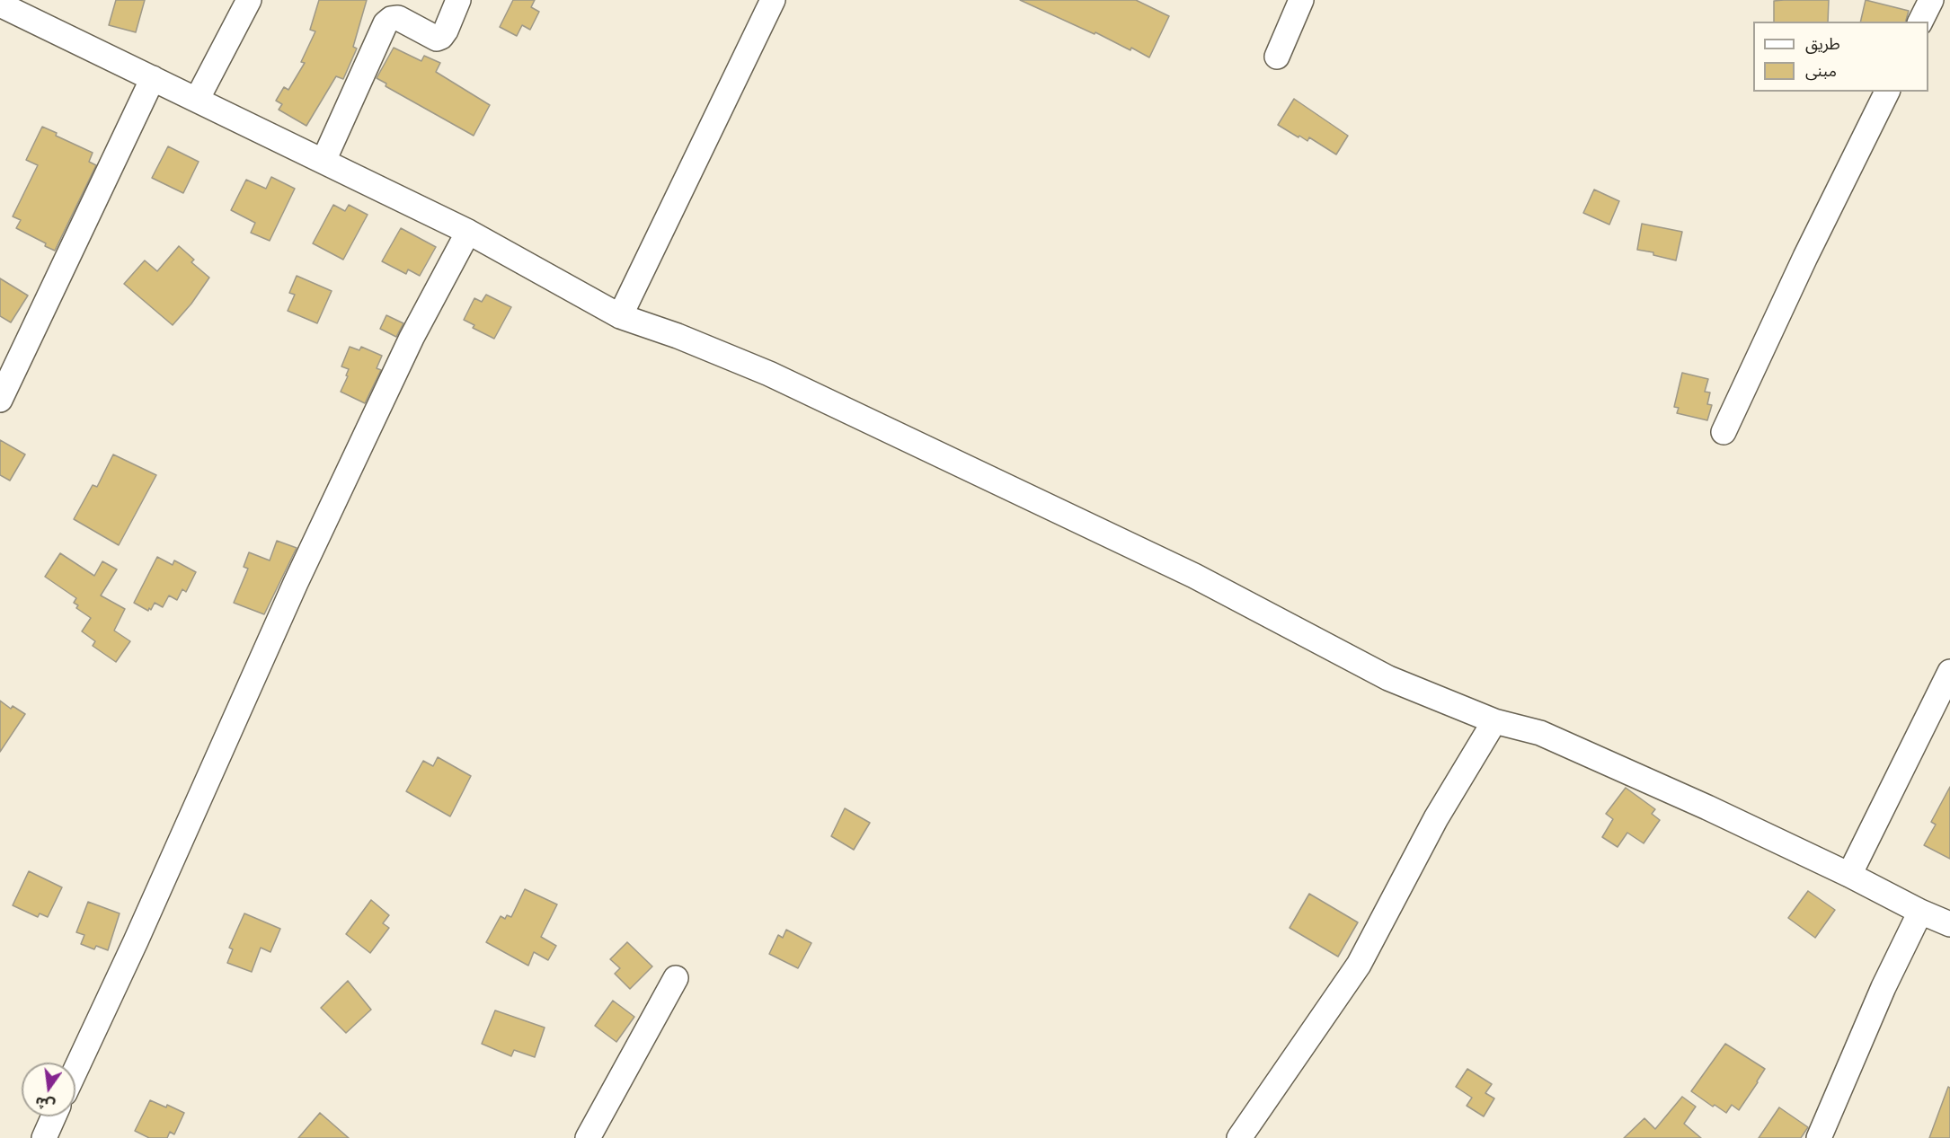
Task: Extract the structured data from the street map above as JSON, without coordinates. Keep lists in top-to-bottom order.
{
  "legend": ["طريق", "مبنى"],
  "north": "bottom"
}
